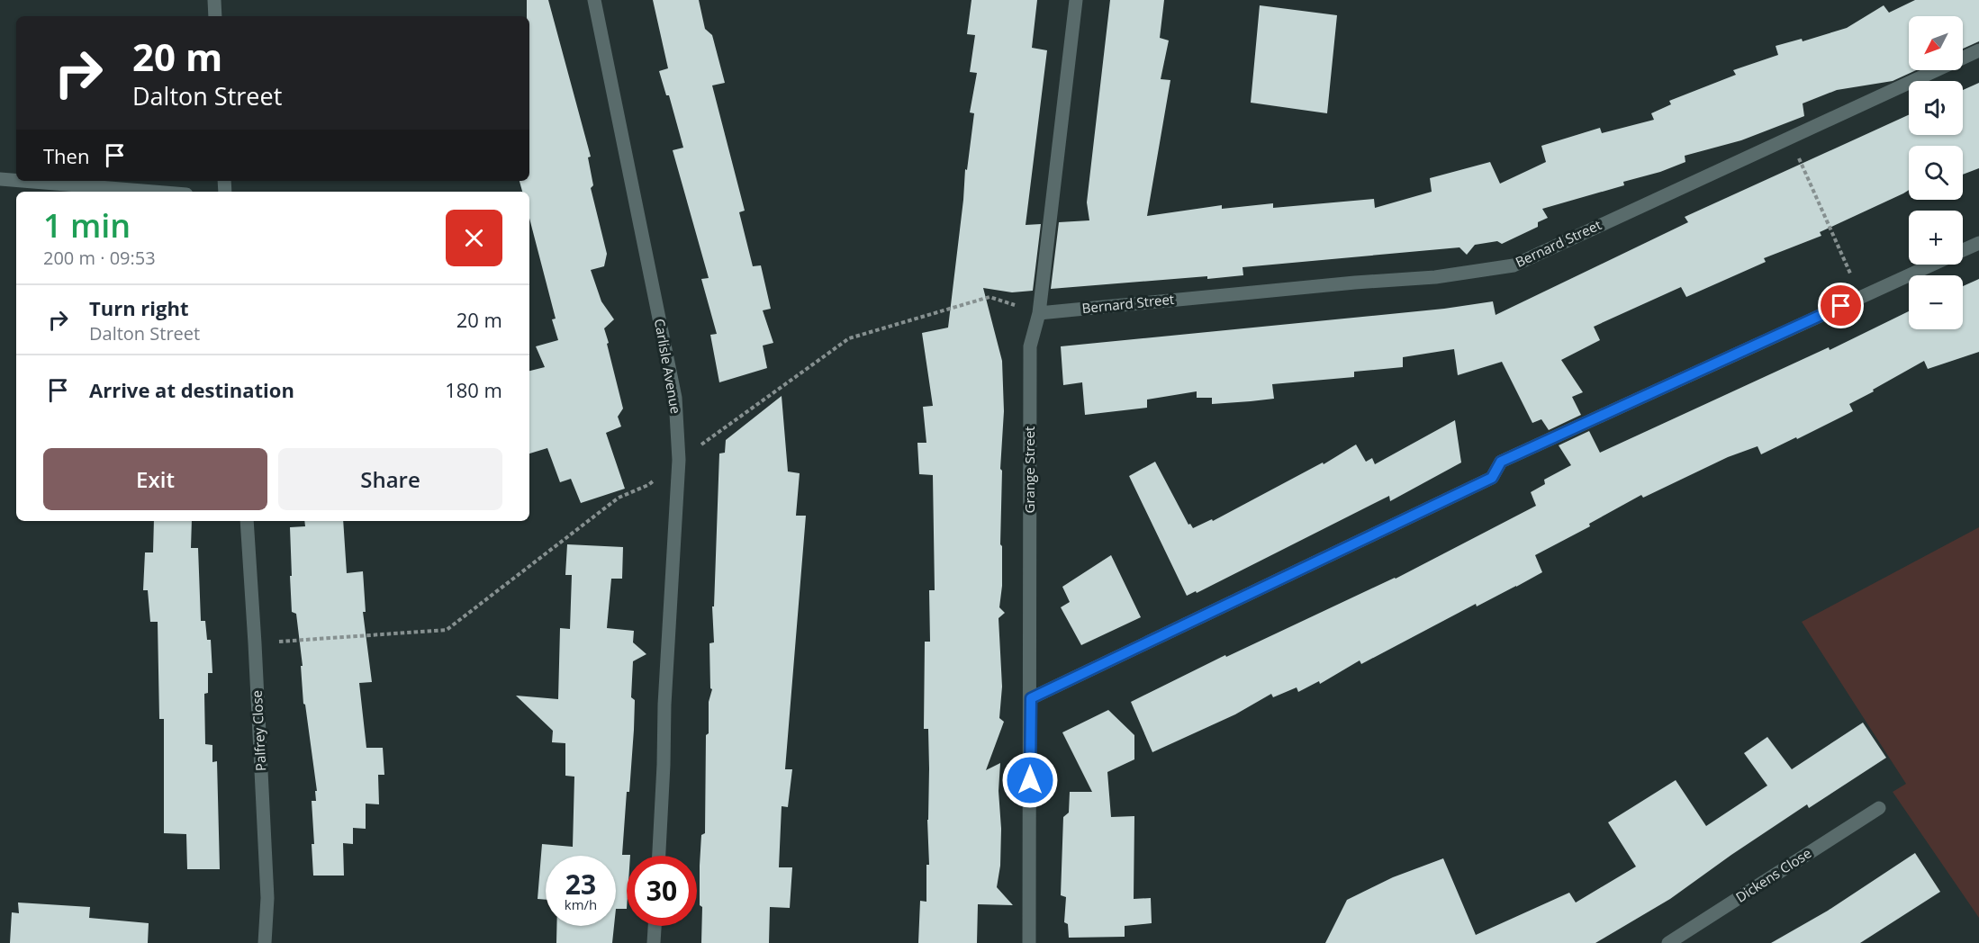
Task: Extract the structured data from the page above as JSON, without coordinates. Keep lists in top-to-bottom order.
{
  "streets": {
    "street": [
      "Bernard Street",
      "Carlisle Avenue",
      "Grange Street",
      "Palfrey Close",
      "Dickens Close"
    ]
  },
  "crossings": [
    ["Bernard Street", "Grange Street"]
  ],
  "north": "bottom left",
  "page": {
    "map_buttons": ["+", "−"],
    "turn": ["20 m", "Dalton Street"],
    "then": "Then",
    "heading": ["1 min", "200 m · 09:53"],
    "list": [
      {
        "name": "Turn right",
        "note": "Dalton Street",
        "value": "20 m"
      },
      {
        "name": "Arrive at destination",
        "value": "180 m"
      }
    ],
    "buttons": ["Exit", "Share"],
    "speed": "23 km/h",
    "limit": "30"
  }
}
